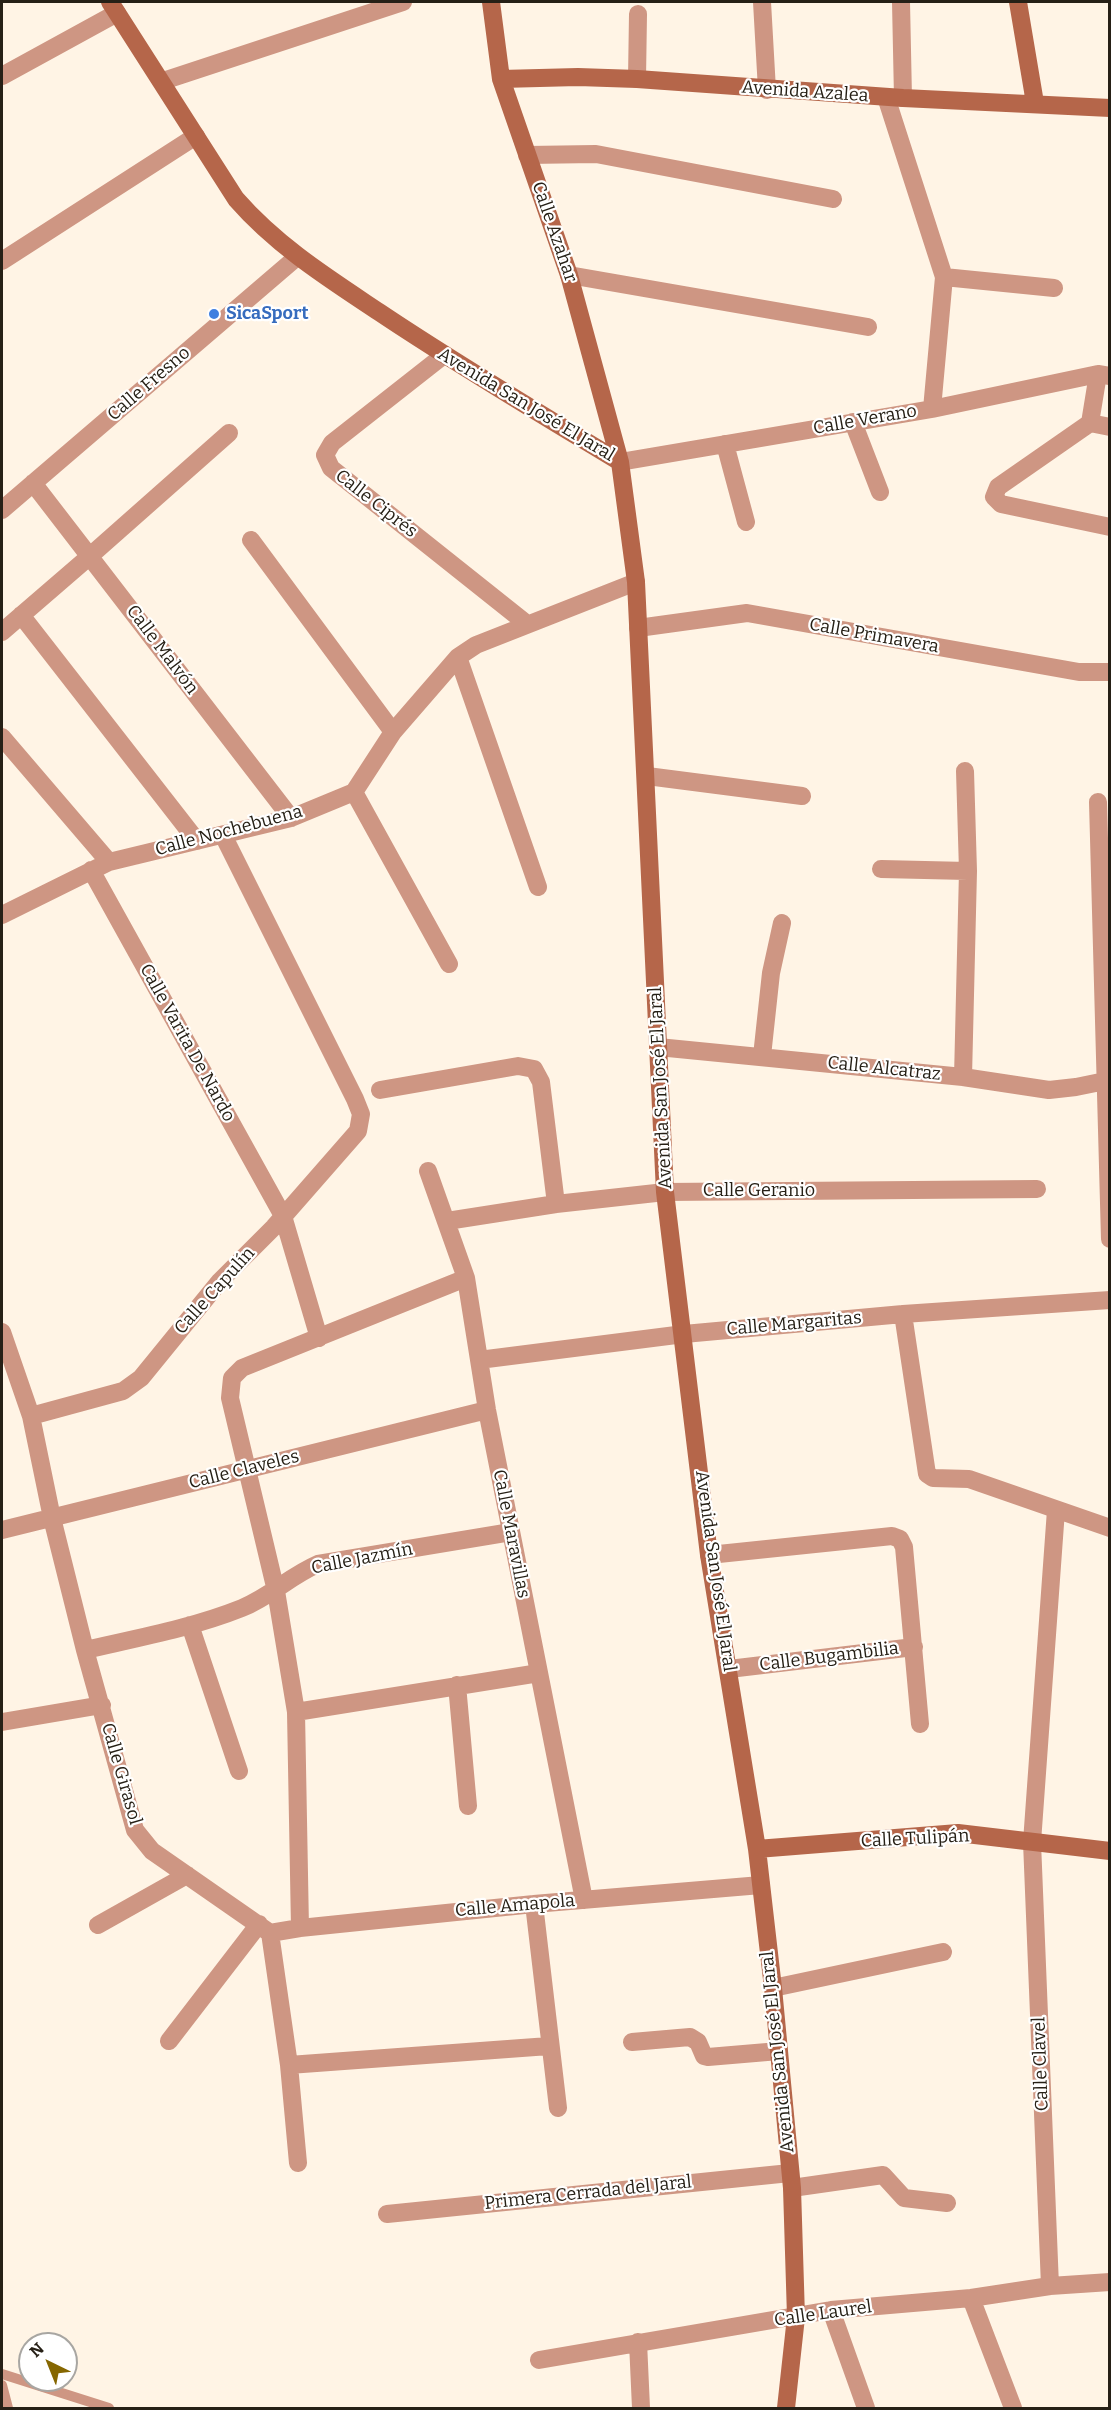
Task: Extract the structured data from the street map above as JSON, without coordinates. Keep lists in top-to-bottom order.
{
  "streets": {
    "street": [
      "Avenida Azalea",
      "Calle Azahar",
      "Calle Fresno",
      "Avenida San José El Jaral",
      "Calle Verano",
      "Calle Ciprés",
      "Calle Primavera",
      "Calle Malvón",
      "Calle Nochebuena",
      "Calle Varita De Nardo",
      "Calle Alcatraz",
      "Calle Geranio",
      "Calle Capulín",
      "Calle Margaritas",
      "Calle Claveles",
      "Calle Maravillas",
      "Calle Jazmín",
      "Calle Bugambilia",
      "Calle Girasol",
      "Calle Tulipán",
      "Calle Amapola",
      "Calle Clavel",
      "Primera Cerrada del Jaral",
      "Calle Laurel"
    ]
  },
  "crossings": [
    ["Avenida Azalea", "Calle Azahar"],
    ["Calle Azahar", "Avenida San José El Jaral"],
    ["Calle Azahar", "Calle Verano"],
    ["Calle Fresno", "Avenida San José El Jaral"],
    ["Calle Fresno", "Calle Malvón"],
    ["Avenida San José El Jaral", "Calle Verano"],
    ["Avenida San José El Jaral", "Calle Ciprés"],
    ["Avenida San José El Jaral", "Calle Primavera"],
    ["Avenida San José El Jaral", "Calle Alcatraz"],
    ["Avenida San José El Jaral", "Calle Geranio"],
    ["Avenida San José El Jaral", "Calle Margaritas"],
    ["Avenida San José El Jaral", "Calle Bugambilia"],
    ["Avenida San José El Jaral", "Calle Tulipán"],
    ["Avenida San José El Jaral", "Calle Amapola"],
    ["Avenida San José El Jaral", "Primera Cerrada del Jaral"],
    ["Avenida San José El Jaral", "Calle Laurel"],
    ["Calle Malvón", "Calle Nochebuena"],
    ["Calle Nochebuena", "Calle Varita De Nardo"],
    ["Calle Nochebuena", "Calle Capulín"],
    ["Calle Varita De Nardo", "Calle Capulín"],
    ["Calle Geranio", "Calle Maravillas"],
    ["Calle Capulín", "Calle Girasol"],
    ["Calle Margaritas", "Calle Maravillas"],
    ["Calle Claveles", "Calle Maravillas"],
    ["Calle Claveles", "Calle Girasol"],
    ["Calle Maravillas", "Calle Jazmín"],
    ["Calle Maravillas", "Calle Amapola"],
    ["Calle Jazmín", "Calle Girasol"],
    ["Calle Girasol", "Calle Amapola"],
    ["Calle Tulipán", "Calle Clavel"],
    ["Calle Clavel", "Calle Laurel"]
  ],
  "places": ["SicaSport"],
  "north": "top left"
}
